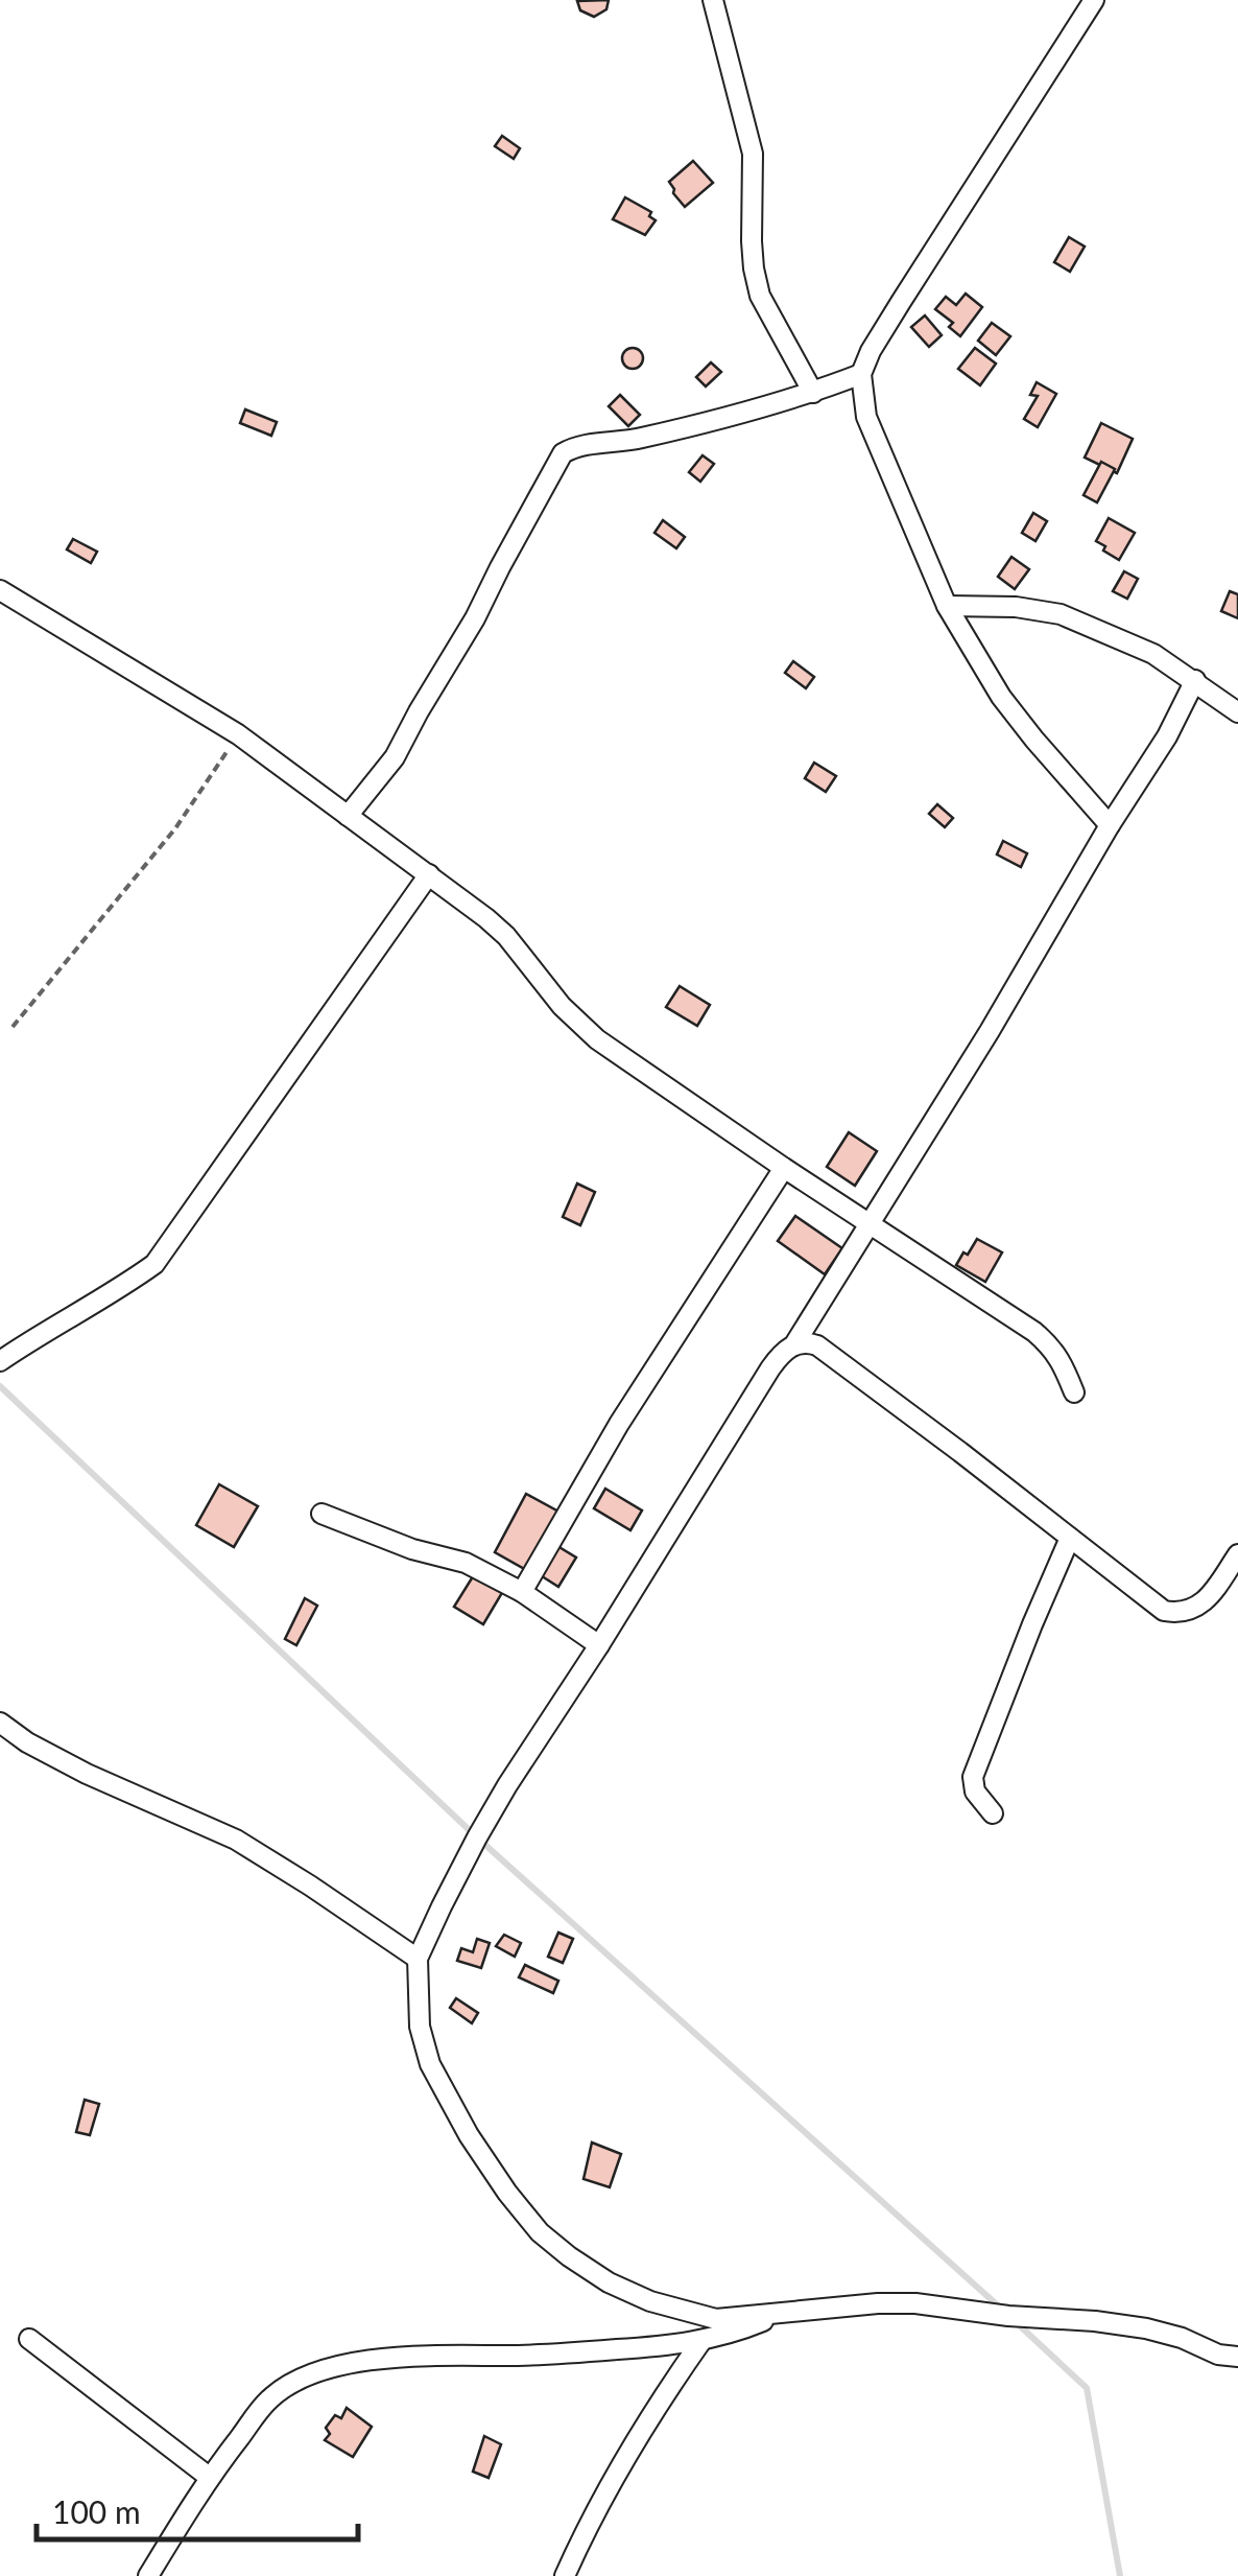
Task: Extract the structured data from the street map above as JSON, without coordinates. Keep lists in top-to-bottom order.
{
  "scale_bar": "100 m"
}
